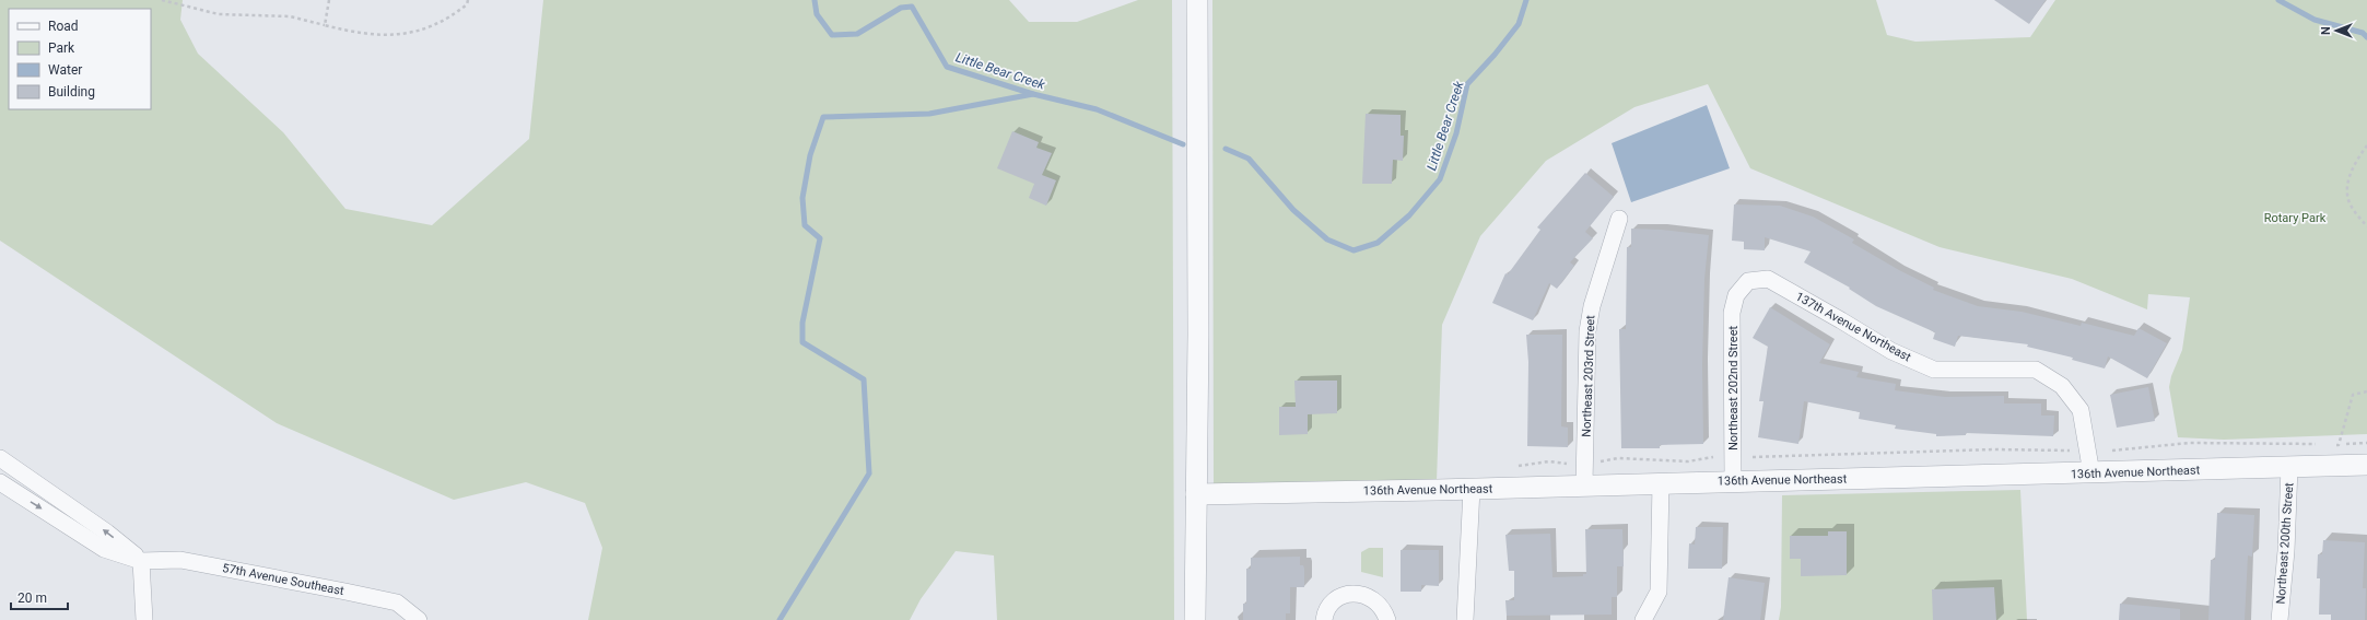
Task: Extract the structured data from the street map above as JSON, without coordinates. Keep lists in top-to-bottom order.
{
  "streets": {
    "street": [
      "137th Avenue Northeast",
      "Northeast 203rd Street",
      "Northeast 202nd Street",
      "136th Avenue Northeast",
      "Northeast 200th Street",
      "57th Avenue Southeast"
    ]
  },
  "crossings": [
    ["137th Avenue Northeast", "Northeast 202nd Street"],
    ["137th Avenue Northeast", "136th Avenue Northeast"],
    ["Northeast 203rd Street", "136th Avenue Northeast"],
    ["Northeast 202nd Street", "136th Avenue Northeast"],
    ["136th Avenue Northeast", "Northeast 200th Street"]
  ],
  "water": ["Little Bear Creek"],
  "parks": ["Rotary Park"],
  "legend": [
    "Road",
    "Park",
    "Water",
    "Building"
  ],
  "scale_bar": "20 m",
  "north": "left"
}
